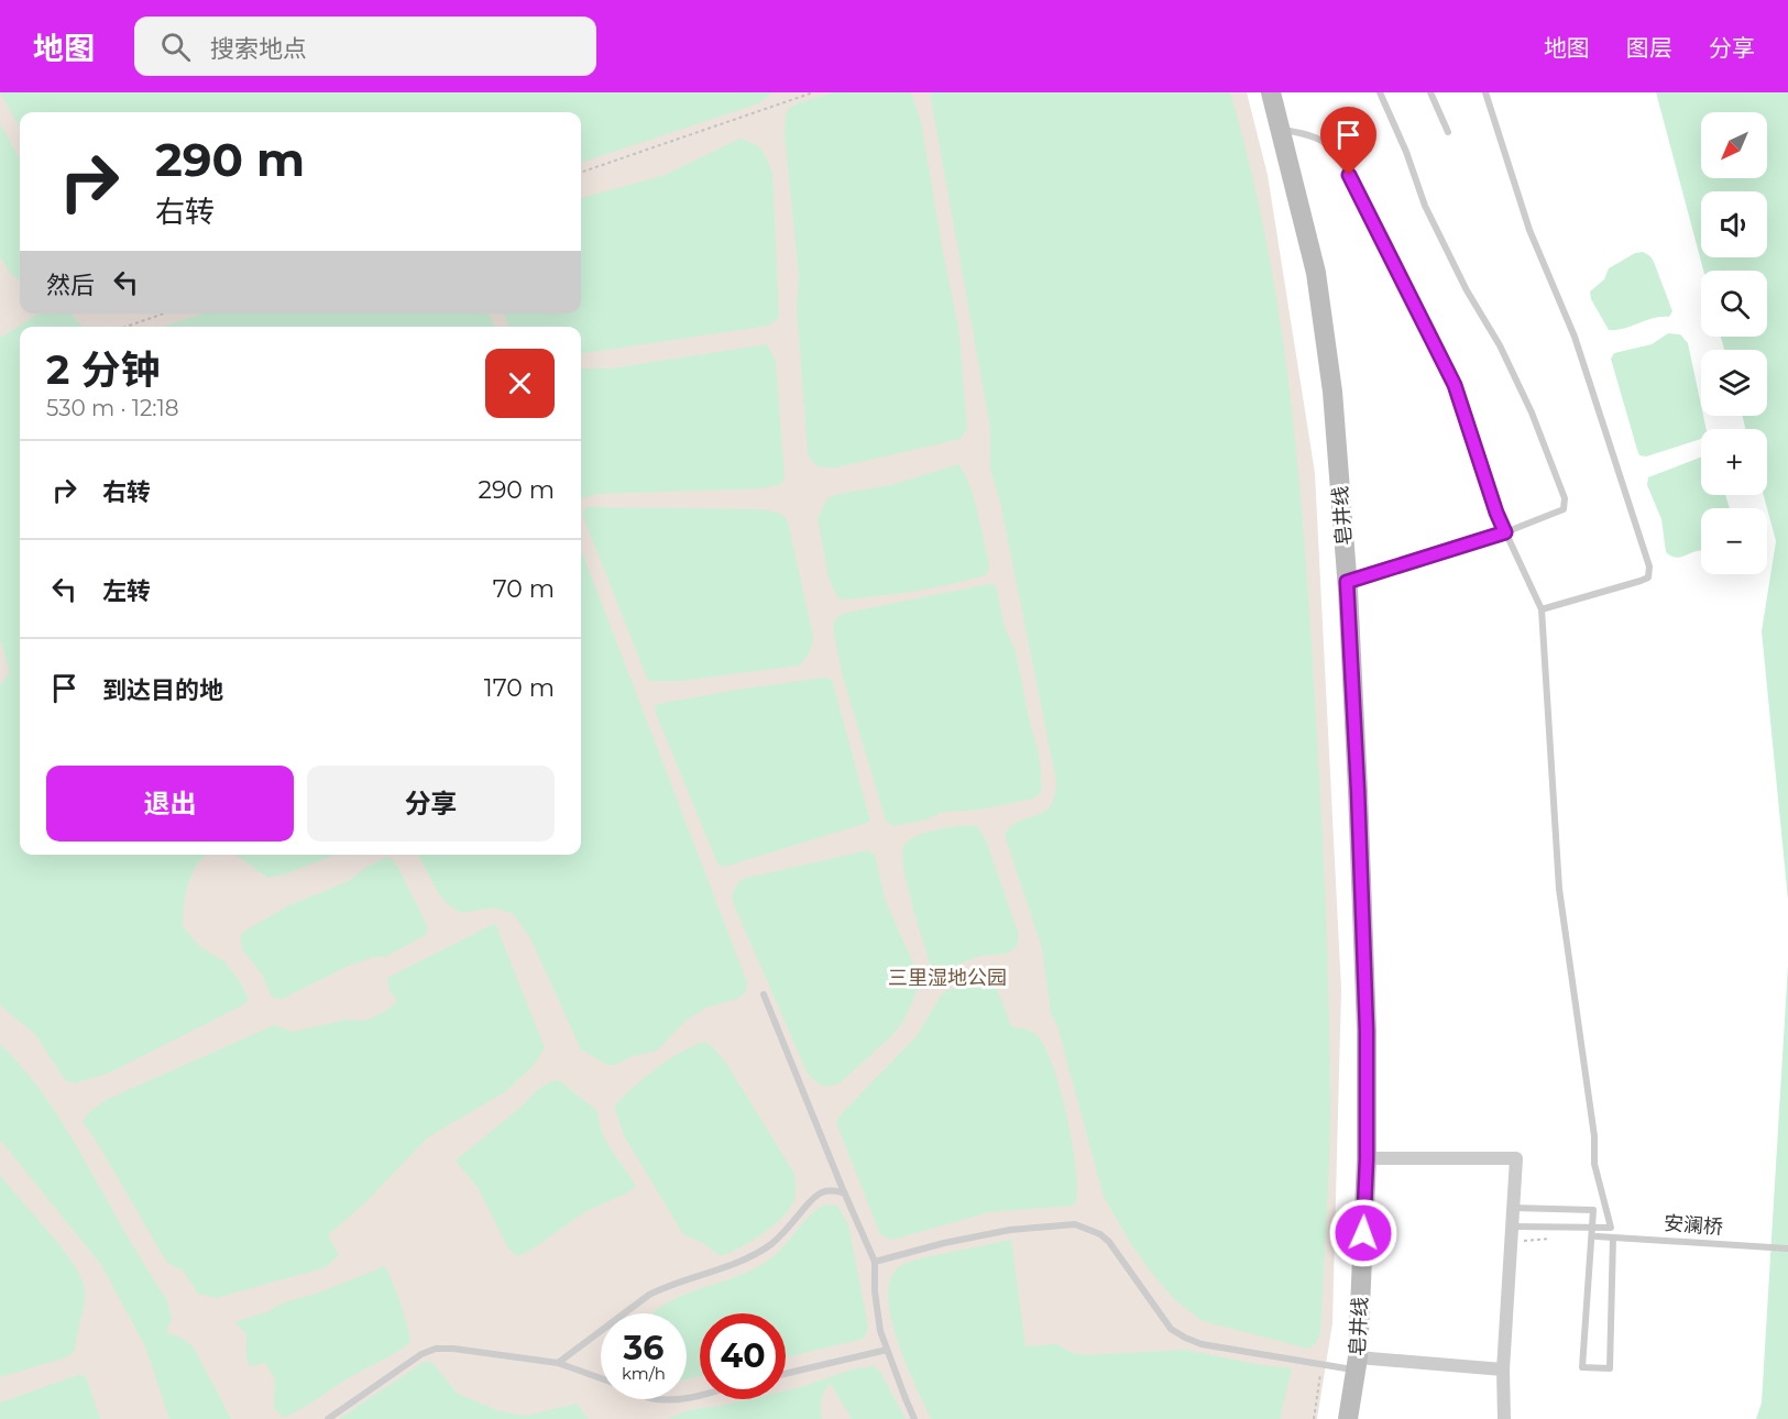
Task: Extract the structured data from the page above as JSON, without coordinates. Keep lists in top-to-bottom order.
{
  "streets": {
    "street": ["皂井线"],
    "lane": ["安澜桥"]
  },
  "parks": ["三里湿地公园"],
  "north": "bottom left",
  "page": {
    "header": "地图",
    "search": "搜索地点",
    "nav": ["地图", "图层", "分享"],
    "map_buttons": ["+", "−"],
    "turn": ["290 m", "右转"],
    "then": "然后",
    "heading": ["2 分钟", "530 m · 12:18"],
    "list": [
      {
        "name": "右转",
        "value": "290 m"
      },
      {
        "name": "左转",
        "value": "70 m"
      },
      {
        "name": "到达目的地",
        "value": "170 m"
      }
    ],
    "buttons": ["退出", "分享"],
    "speed": "36 km/h",
    "limit": "40"
  }
}
